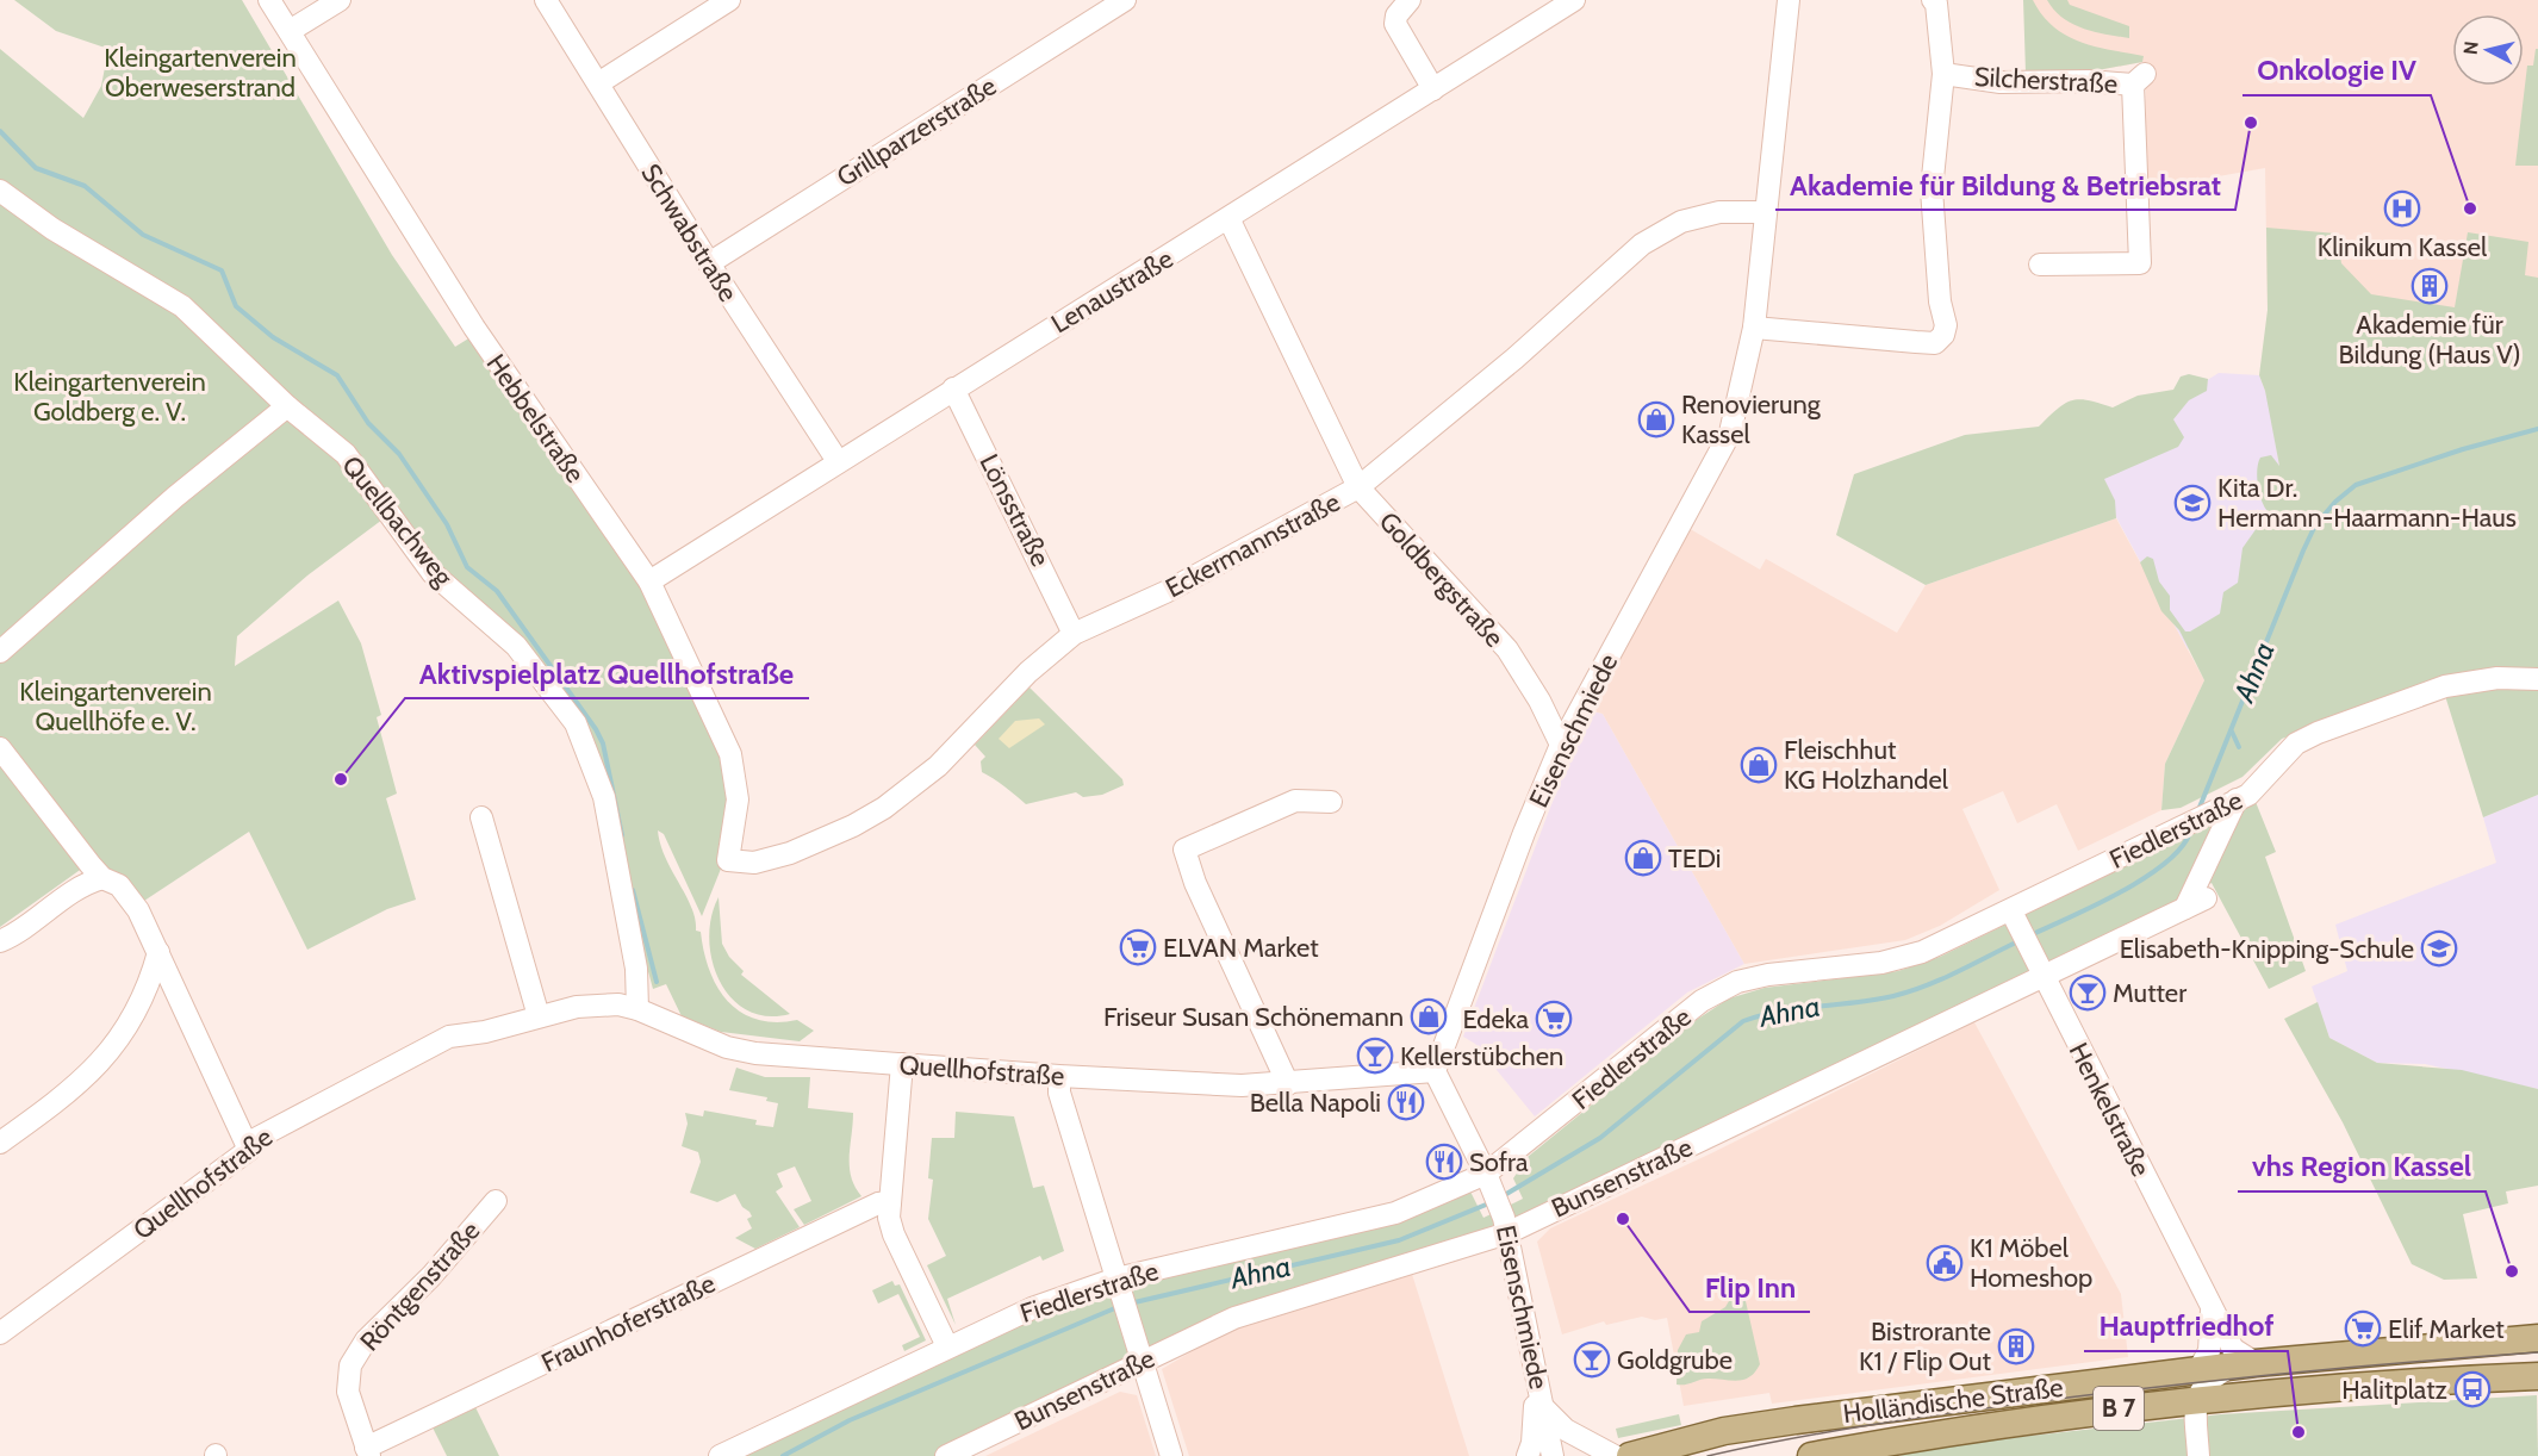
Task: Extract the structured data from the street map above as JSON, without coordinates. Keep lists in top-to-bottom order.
{
  "streets": {
    "main road": ["Holländische Straße", "B 7"],
    "street": [
      "Silcherstraße",
      "Grillparzerstraße",
      "Schwabstraße",
      "Lenaustraße",
      "Hebbelstraße",
      "Lönsstraße",
      "Quellbachweg",
      "Eckermannstraße",
      "Goldbergstraße",
      "Eisenschmiede",
      "Fiedlerstraße",
      "Quellhofstraße",
      "Henkelstraße",
      "Bunsenstraße",
      "Röntgenstraße",
      "Fraunhoferstraße"
    ]
  },
  "crossings": [
    ["Grillparzerstraße", "Schwabstraße"],
    ["Schwabstraße", "Lenaustraße"],
    ["Lenaustraße", "Hebbelstraße"],
    ["Lenaustraße", "Lönsstraße"],
    ["Lenaustraße", "Goldbergstraße"],
    ["Hebbelstraße", "Eckermannstraße"],
    ["Lönsstraße", "Eckermannstraße"],
    ["Quellbachweg", "Quellhofstraße"],
    ["Eckermannstraße", "Goldbergstraße"],
    ["Eckermannstraße", "Eisenschmiede"],
    ["Goldbergstraße", "Eisenschmiede"],
    ["Eisenschmiede", "Fiedlerstraße"],
    ["Eisenschmiede", "Quellhofstraße"],
    ["Eisenschmiede", "Bunsenstraße"],
    ["Fiedlerstraße", "Henkelstraße"],
    ["Henkelstraße", "Bunsenstraße"],
    ["Henkelstraße", "Holländische Straße"],
    ["Röntgenstraße", "Fraunhoferstraße"]
  ],
  "water": ["Ahna"],
  "parks": ["Kleingartenverein Oberweserstrand", "Kleingartenverein Goldberg e. V.", "Kleingartenverein Quellhöfe e. V."],
  "places": {
    "other": [
      "Akademie für Bildung & Betriebsrat",
      "Onkologie IV",
      "Aktivspielplatz Quellhofstraße",
      "Flip Inn",
      "vhs Region Kassel",
      "Hauptfriedhof"
    ],
    "hospital": ["Klinikum Kassel"],
    "building": ["Akademie für Bildung (Haus V)", "Bistrorante K1 / Flip Out"],
    "shop": [
      "Renovierung Kassel",
      "Fleischhut KG Holzhandel",
      "TEDi",
      "Friseur Susan Schönemann"
    ],
    "school or university": ["Kita Dr. Hermann-Haarmann-Haus", "Elisabeth-Knipping-Schule"],
    "supermarket": ["ELVAN Market", "Edeka", "Elif Market"],
    "bar": ["Mutter", "Kellerstübchen", "Goldgrube"],
    "restaurant": ["Bella Napoli", "Sofra"],
    "public building": ["K1 Möbel Homeshop"],
    "bus stop": ["Halitplatz"]
  },
  "north": "left"
}
